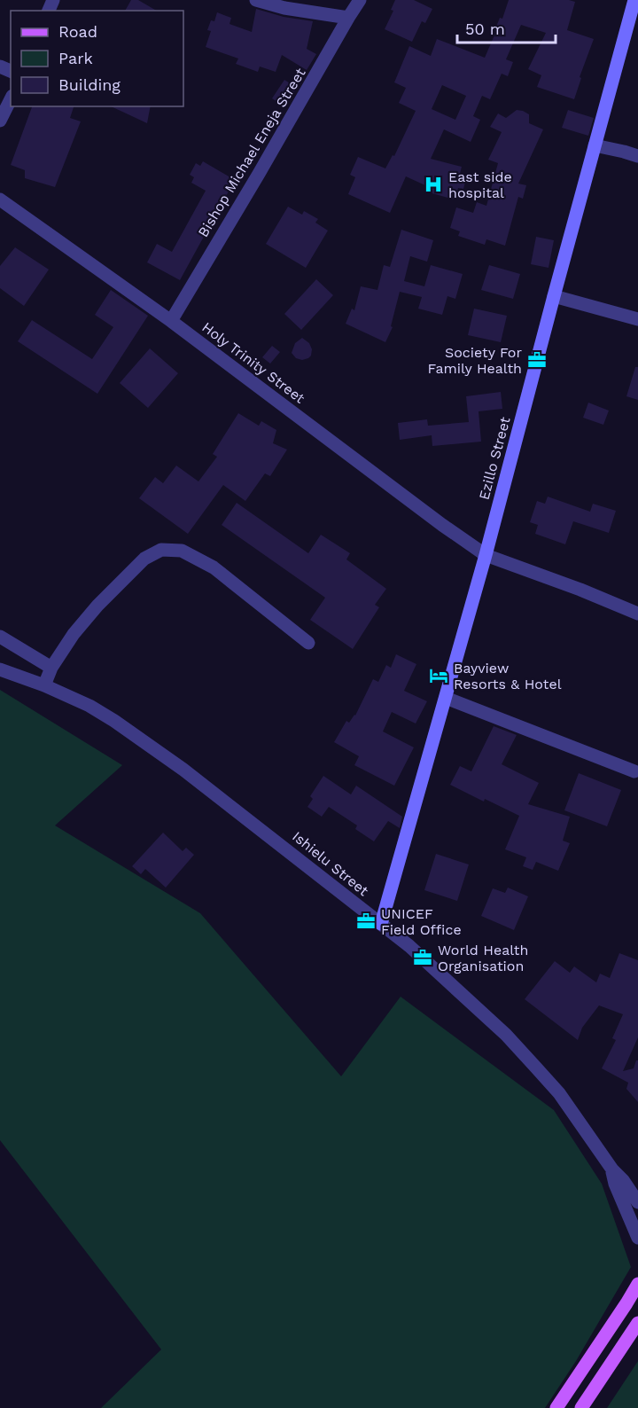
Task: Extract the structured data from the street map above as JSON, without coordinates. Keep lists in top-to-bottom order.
{
  "streets": {
    "street": [
      "Bishop Michael Eneja Street",
      "Holy Trinity Street",
      "Ezillo Street",
      "Ishielu Street"
    ]
  },
  "crossings": [
    ["Bishop Michael Eneja Street", "Holy Trinity Street"],
    ["Holy Trinity Street", "Ezillo Street"],
    ["Ezillo Street", "Ishielu Street"]
  ],
  "places": {
    "hospital": ["East side hospital"],
    "office": ["Society For Family Health", "UNICEF Field Office", "World Health Organisation"],
    "hotel": ["Bayview Resorts & Hotel"]
  },
  "legend": ["Road", "Park", "Building"],
  "scale_bar": "50 m"
}
